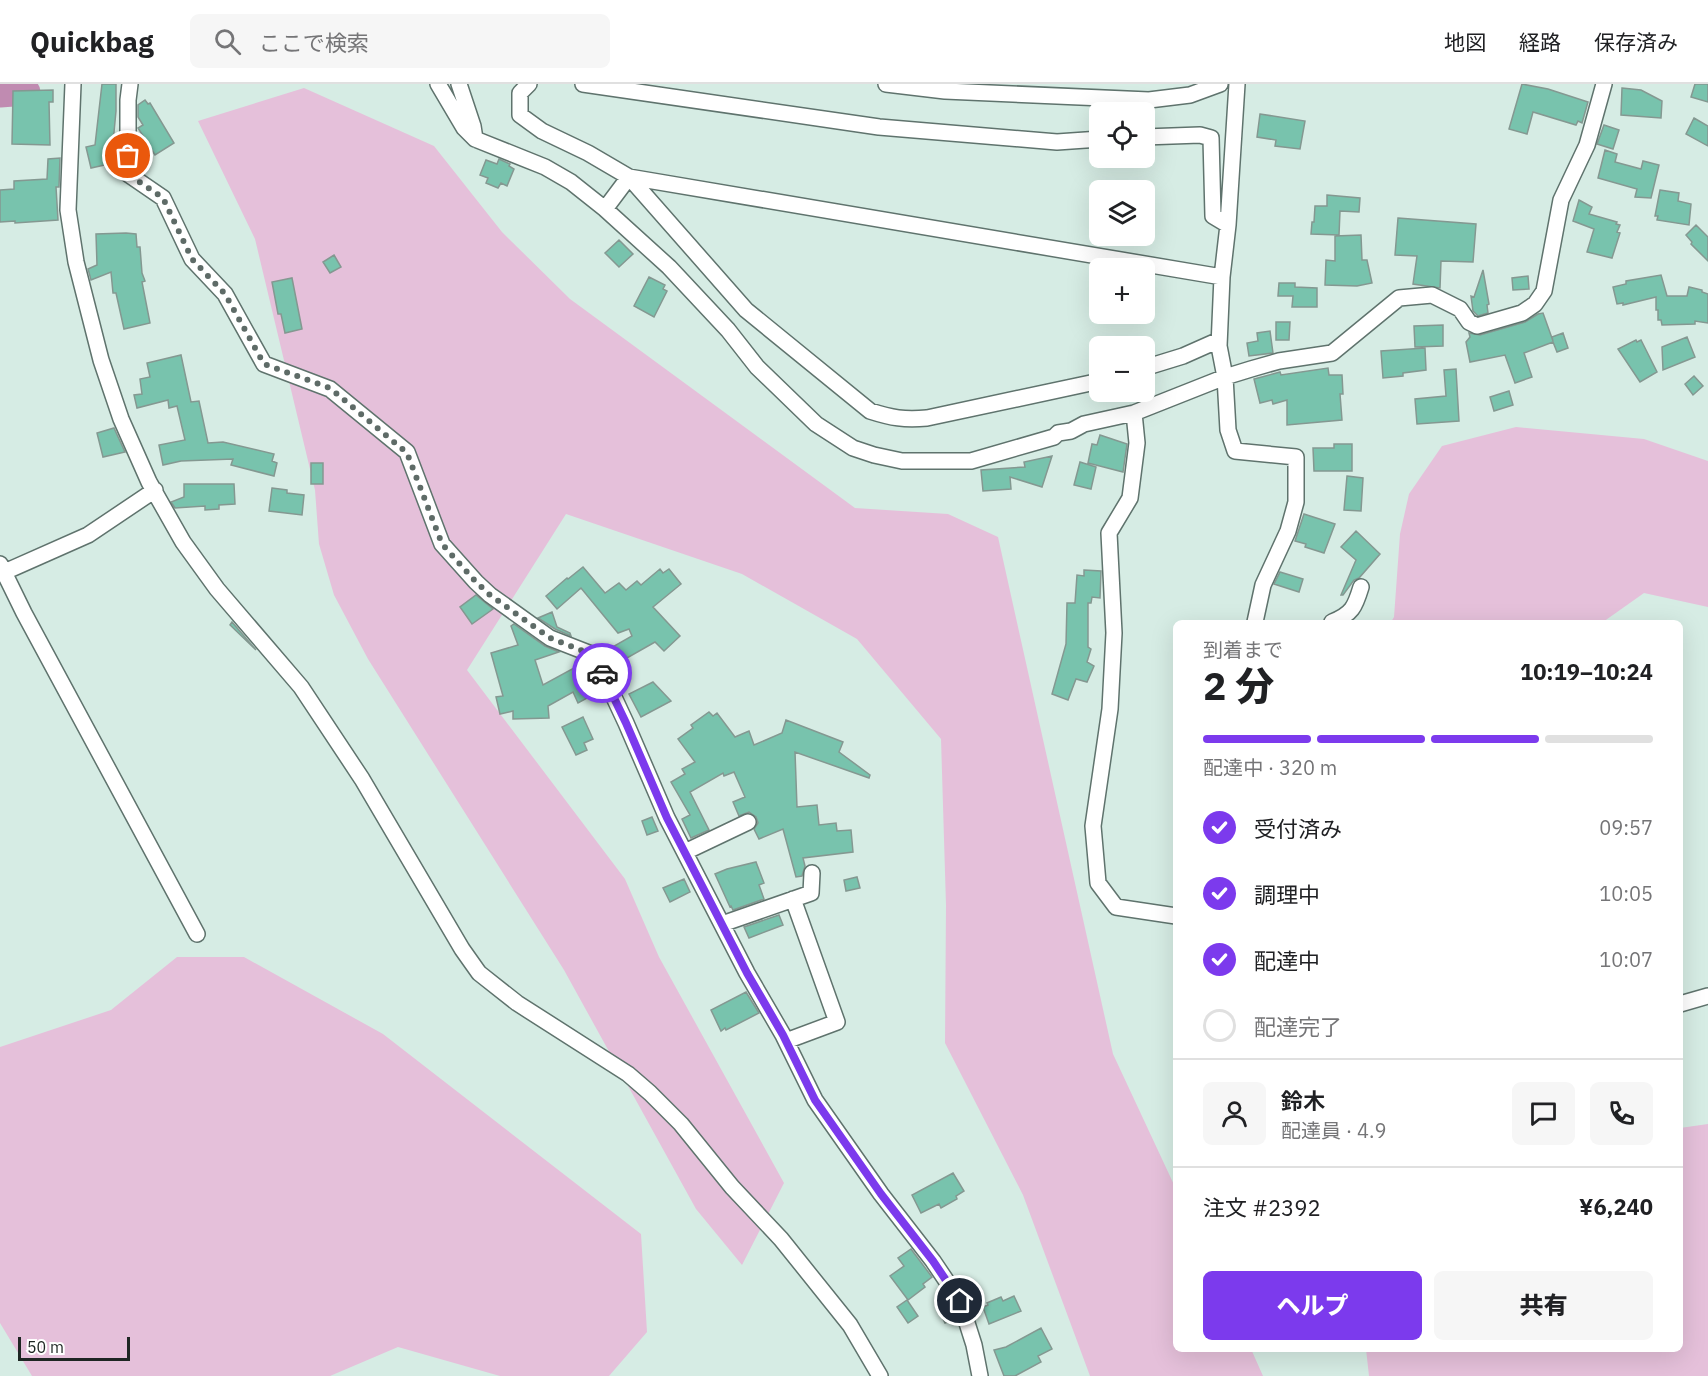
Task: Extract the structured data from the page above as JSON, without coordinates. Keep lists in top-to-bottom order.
{
  "scale_bar": "50 m",
  "page": {
    "header": "Quickbag",
    "search": "ここで検索",
    "nav": ["地図", "経路", "保存済み"],
    "map_buttons": ["+", "−"],
    "heading": ["2 分", "到着まで", "10:19–10:24"],
    "panel": [
      "鈴木",
      "配達員 · 4.9",
      "注文 #2392",
      "¥6,240"
    ],
    "bar": "配達中 · 320 m",
    "list": [
      ["受付済み", "09:57"],
      ["調理中", "10:05"],
      ["配達中", "10:07"],
      "配達完了"
    ],
    "buttons": ["ヘルプ", "共有"],
    "scale": "50 m"
  }
}
